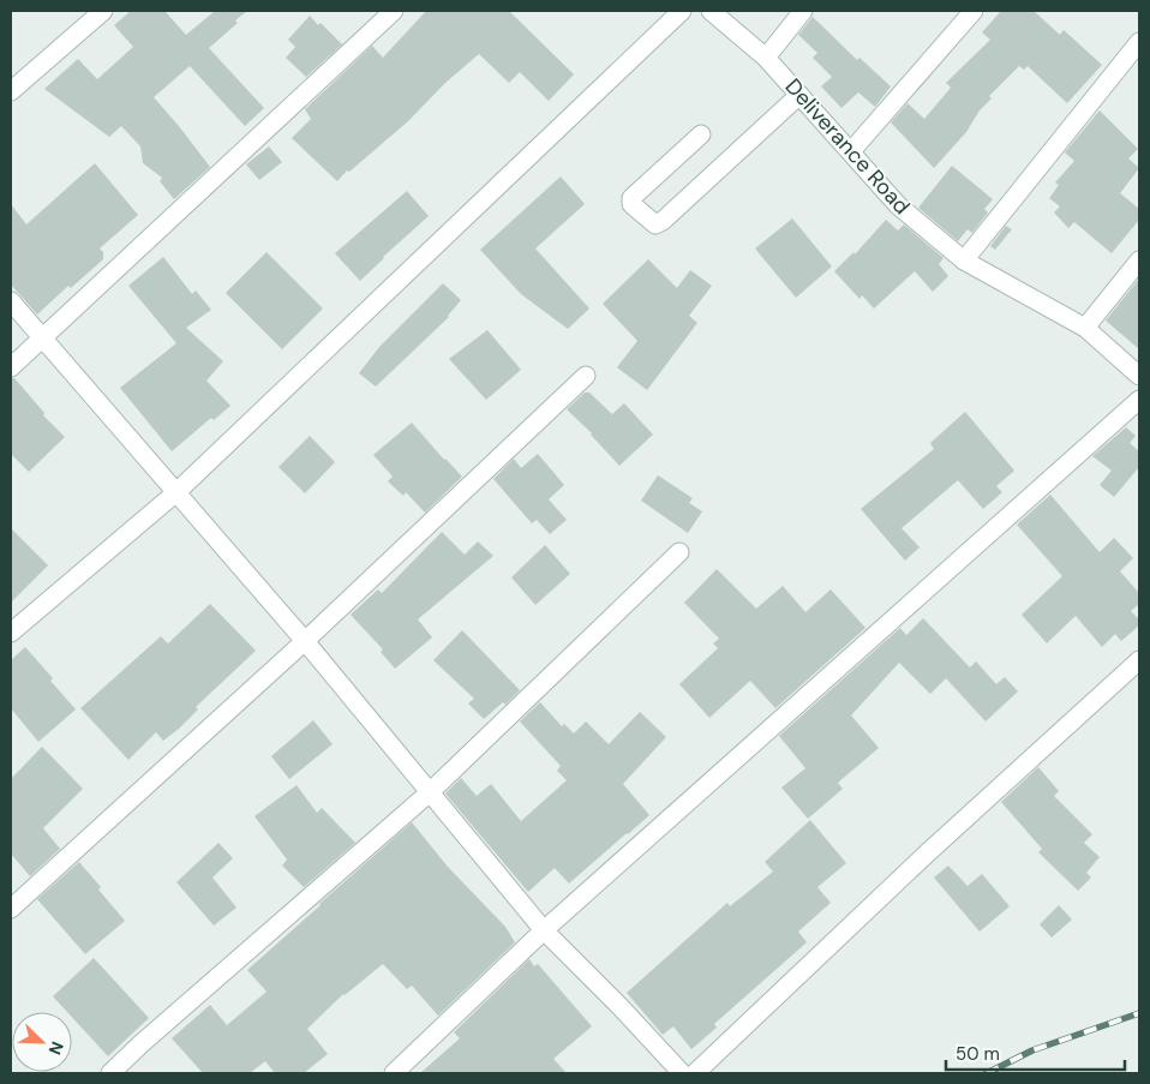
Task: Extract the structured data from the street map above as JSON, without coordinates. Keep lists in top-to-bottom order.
{
  "streets": {
    "street": ["Deliverance Road"]
  },
  "scale_bar": "50 m",
  "north": "bottom right"
}
